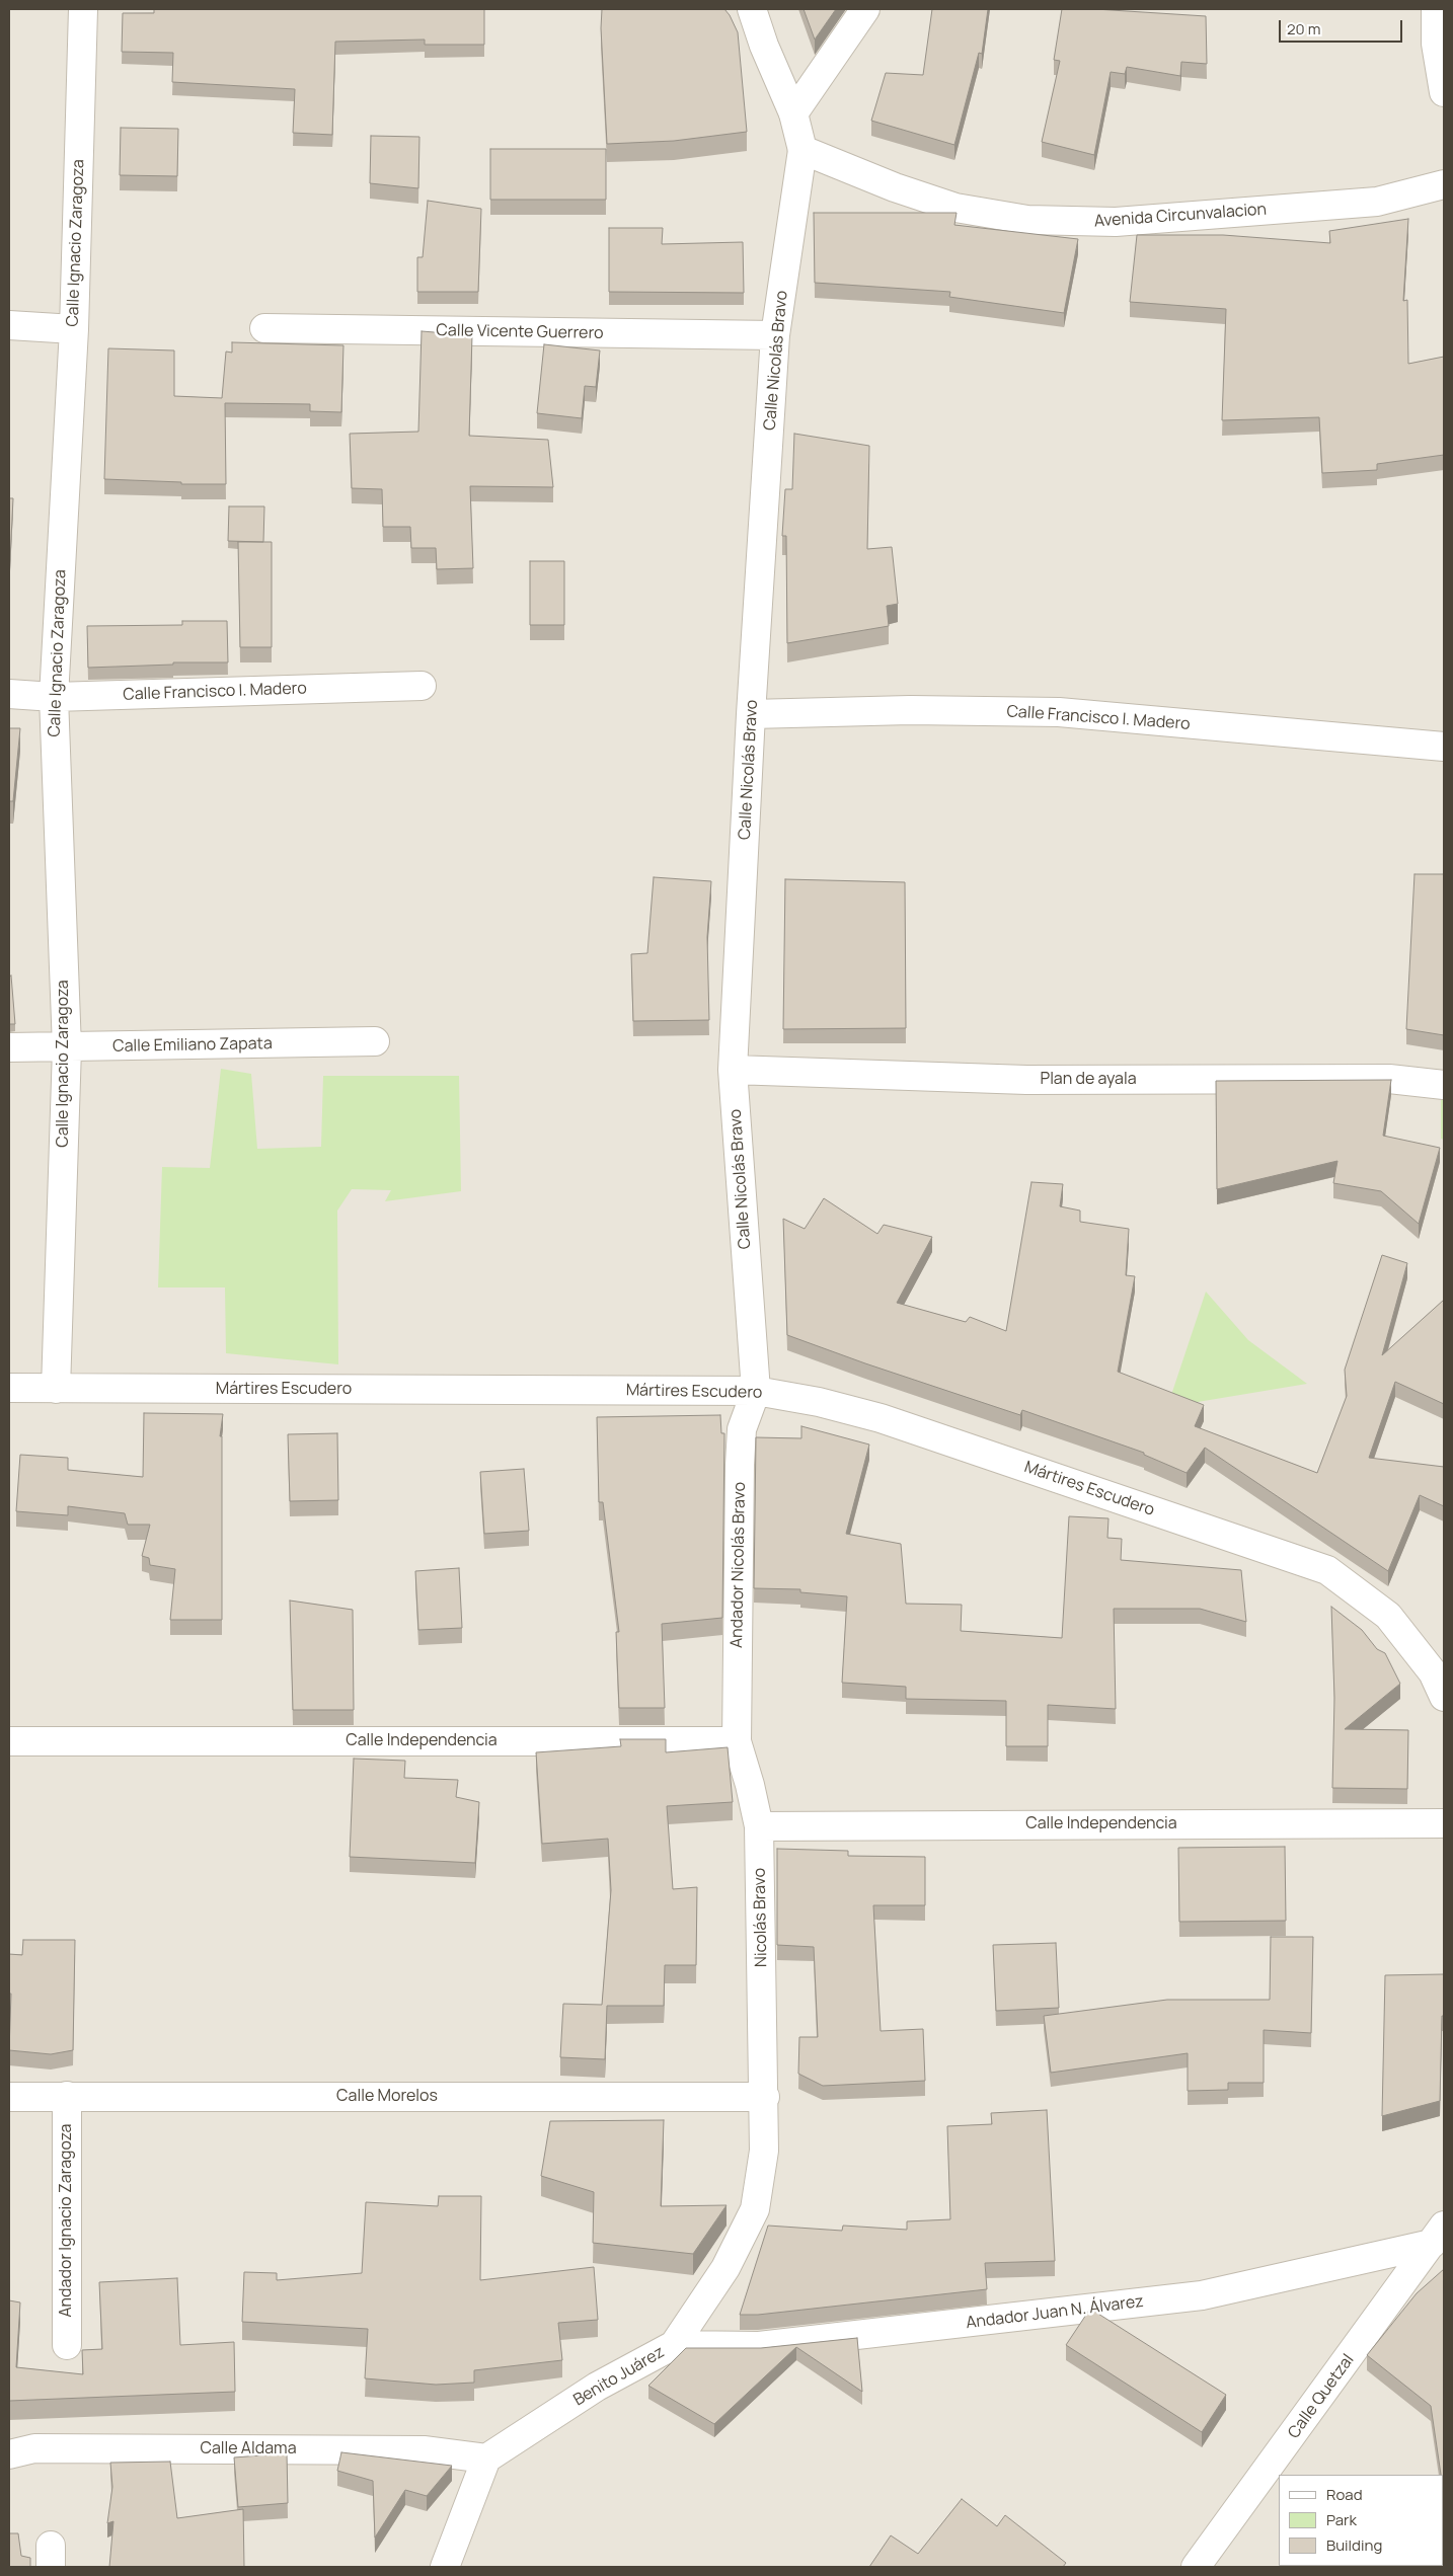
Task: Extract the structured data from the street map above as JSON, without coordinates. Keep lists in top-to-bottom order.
{
  "streets": {
    "street": [
      "Avenida Circunvalacion",
      "Calle Ignacio Zaragoza",
      "Calle Vicente Guerrero",
      "Calle Nicolás Bravo",
      "Calle Francisco I. Madero",
      "Calle Emiliano Zapata",
      "Plan de ayala",
      "Mártires Escudero",
      "Andador Nicolás Bravo",
      "Calle Independencia",
      "Nicolás Bravo",
      "Calle Morelos",
      "Andador Ignacio Zaragoza",
      "Andador Juan N. Álvarez",
      "Benito Juárez",
      "Calle Quetzal",
      "Calle Aldama"
    ]
  },
  "crossings": [
    ["Avenida Circunvalacion", "Calle Nicolás Bravo"],
    ["Calle Ignacio Zaragoza", "Calle Francisco I. Madero"],
    ["Calle Ignacio Zaragoza", "Calle Emiliano Zapata"],
    ["Calle Ignacio Zaragoza", "Mártires Escudero"],
    ["Calle Vicente Guerrero", "Calle Nicolás Bravo"],
    ["Calle Nicolás Bravo", "Calle Francisco I. Madero"],
    ["Calle Nicolás Bravo", "Plan de ayala"],
    ["Calle Nicolás Bravo", "Mártires Escudero"],
    ["Calle Nicolás Bravo", "Andador Nicolás Bravo"],
    ["Mártires Escudero", "Andador Nicolás Bravo"],
    ["Andador Nicolás Bravo", "Calle Independencia"],
    ["Andador Nicolás Bravo", "Nicolás Bravo"],
    ["Calle Independencia", "Nicolás Bravo"],
    ["Nicolás Bravo", "Calle Morelos"],
    ["Nicolás Bravo", "Benito Juárez"],
    ["Calle Morelos", "Andador Ignacio Zaragoza"],
    ["Calle Morelos", "Benito Juárez"],
    ["Andador Juan N. Álvarez", "Benito Juárez"],
    ["Andador Juan N. Álvarez", "Calle Quetzal"],
    ["Benito Juárez", "Calle Aldama"]
  ],
  "legend": ["Road", "Park", "Building"],
  "scale_bar": "20 m"
}
